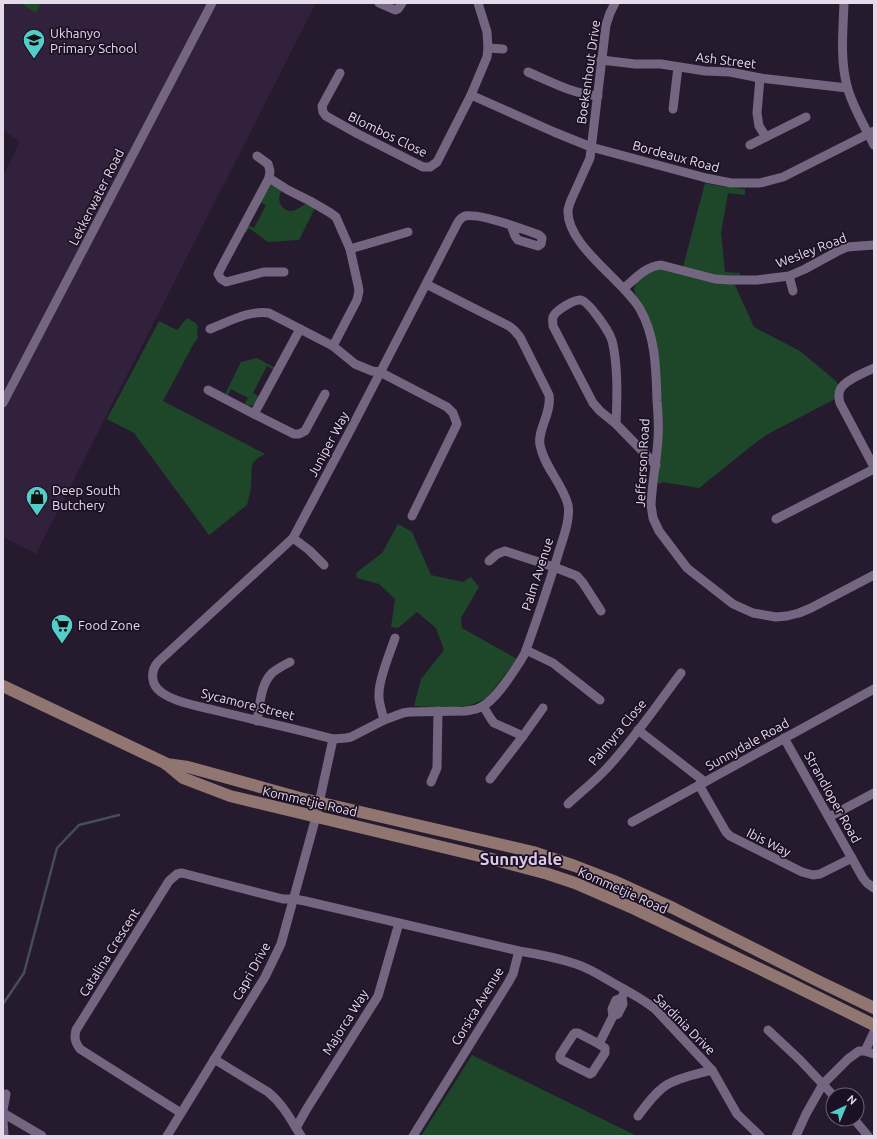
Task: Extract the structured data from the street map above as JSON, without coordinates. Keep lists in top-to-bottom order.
{
  "streets": {
    "main road": ["Kommetjie Road"],
    "street": [
      "Ash Street",
      "Boekenhout Drive",
      "Blombos Close",
      "Bordeaux Road",
      "Lekkerwater Road",
      "Wesley Road",
      "Juniper Way",
      "Jefferson Road",
      "Palm Avenue",
      "Sycamore Street",
      "Palmyra Close",
      "Sunnydale Road",
      "Strandloper Road",
      "Ibis Way",
      "Catalina Crescent",
      "Capri Drive",
      "Corsica Avenue",
      "Majorca Way",
      "Sardinia Drive"
    ]
  },
  "crossings": [
    ["Ash Street", "Boekenhout Drive"],
    ["Boekenhout Drive", "Bordeaux Road"],
    ["Boekenhout Drive", "Jefferson Road"],
    ["Blombos Close", "Bordeaux Road"],
    ["Bordeaux Road", "Jefferson Road"],
    ["Wesley Road", "Jefferson Road"],
    ["Juniper Way", "Palm Avenue"],
    ["Juniper Way", "Sycamore Street"],
    ["Sunnydale Road", "Strandloper Road"],
    ["Sunnydale Road", "Ibis Way"],
    ["Strandloper Road", "Ibis Way"],
    ["Kommetjie Road", "Capri Drive"],
    ["Catalina Crescent", "Capri Drive"],
    ["Corsica Avenue", "Majorca Way"],
    ["Corsica Avenue", "Sardinia Drive"]
  ],
  "districts": ["Sunnydale"],
  "places": {
    "school or university": ["Ukhanyo Primary School"],
    "shop": ["Deep South Butchery"],
    "supermarket": ["Food Zone"]
  },
  "north": "top right"
}
